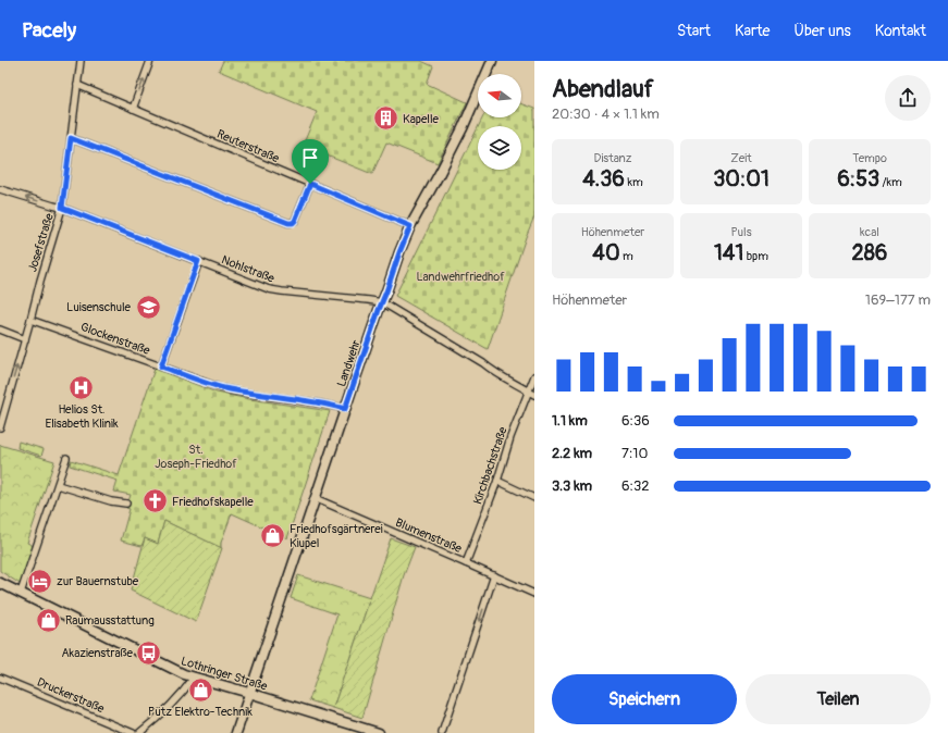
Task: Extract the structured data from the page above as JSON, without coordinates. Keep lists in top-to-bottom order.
{
  "streets": {
    "street": [
      "Reuterstraße",
      "Josefstraße",
      "Nohlstraße",
      "Glockenstraße",
      "Landwehr",
      "Kirchbachstraße",
      "Blumenstraße",
      "Lothringer Straße",
      "Druckerstraße"
    ]
  },
  "crossings": [
    ["Reuterstraße", "Josefstraße"],
    ["Reuterstraße", "Landwehr"],
    ["Josefstraße", "Nohlstraße"],
    ["Josefstraße", "Glockenstraße"],
    ["Nohlstraße", "Landwehr"],
    ["Nohlstraße", "Kirchbachstraße"],
    ["Glockenstraße", "Landwehr"],
    ["Landwehr", "Blumenstraße"],
    ["Landwehr", "Lothringer Straße"],
    ["Kirchbachstraße", "Blumenstraße"]
  ],
  "parks": ["Landwehrfriedhof", "St. Joseph-Friedhof"],
  "places": {
    "building": ["Kapelle"],
    "school or university": ["Luisenschule"],
    "hospital": ["Helios St. Elisabeth Klinik"],
    "church": ["Friedhofskapelle"],
    "shop": ["Friedhofsgärtnerei Kiupel", "Raumausstattung", "Pütz Elektro-Technik"],
    "hotel": ["zur Bauernstube"],
    "bus stop": ["Akazienstraße"]
  },
  "north": "left",
  "page": {
    "header": "Pacely",
    "nav": [
      "Start",
      "Karte",
      "Über uns",
      "Kontakt"
    ],
    "heading": ["Abendlauf", "20:30 · 4 × 1.1 km"],
    "stats": [
      ["Distanz", "4.36 km"],
      ["Zeit", "30:01"],
      ["Tempo", "6:53 /km"],
      ["Höhenmeter", "40 m"],
      ["Puls", "141 bpm"],
      ["kcal", "286"]
    ],
    "chart": ["Höhenmeter", "169–177 m"],
    "list": [
      {
        "name": "1.1 km",
        "note": "6:36"
      },
      {
        "name": "2.2 km",
        "note": "7:10"
      },
      {
        "name": "3.3 km",
        "note": "6:32"
      }
    ],
    "buttons": ["Speichern", "Teilen"]
  }
}
